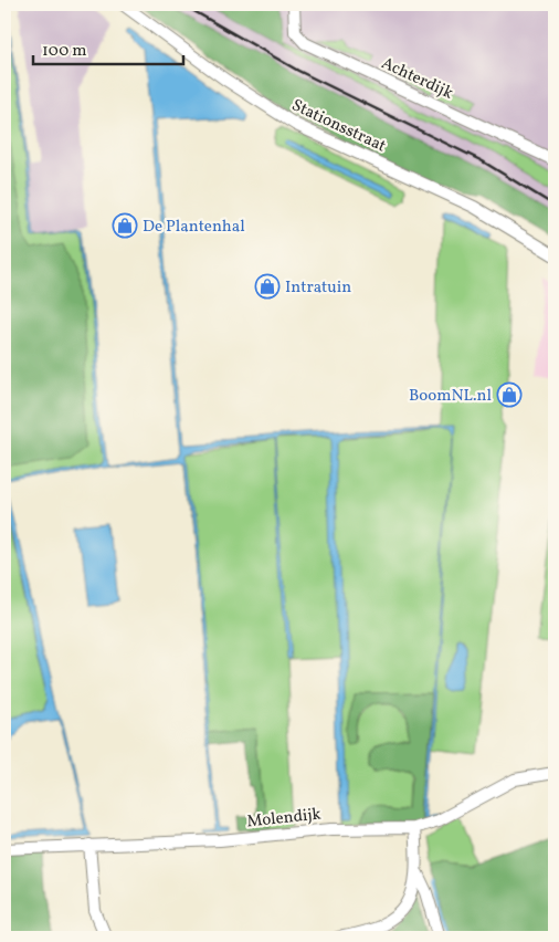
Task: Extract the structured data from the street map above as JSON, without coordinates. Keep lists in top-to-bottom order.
{
  "streets": {
    "street": ["Achterdijk", "Stationsstraat", "Molendijk"]
  },
  "places": {
    "shop": ["De Plantenhal", "Intratuin", "BoomNL.nl"]
  },
  "scale_bar": "100 m"
}
